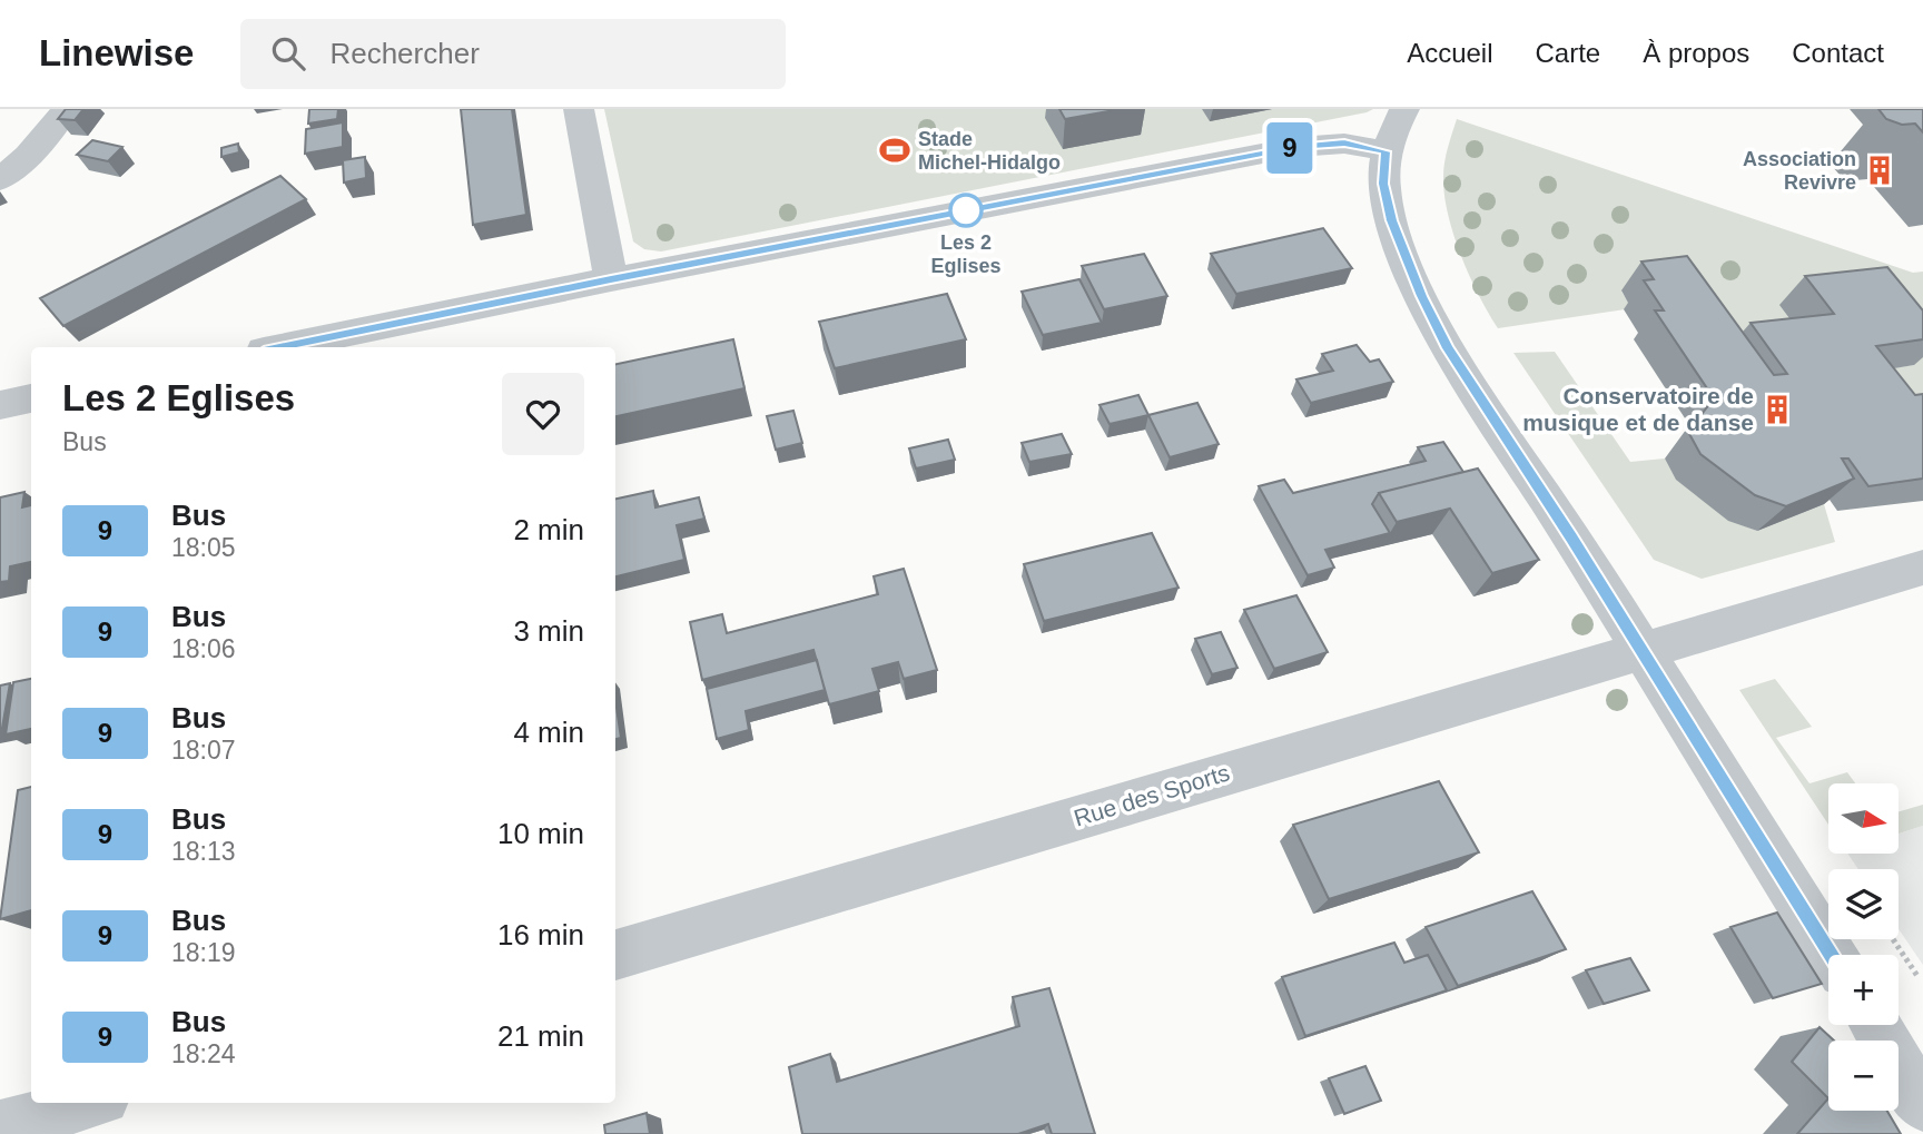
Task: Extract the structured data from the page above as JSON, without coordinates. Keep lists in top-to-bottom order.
{
  "streets": {
    "street": ["Rue des Sports"]
  },
  "places": {
    "sports": ["Stade Michel-Hidalgo"],
    "building": ["Association Revivre", "Conservatoire de musique et de danse"],
    "other": ["Les 2 Eglises"]
  },
  "lines": ["bus line 9"],
  "north": "right",
  "page": {
    "header": "Linewise",
    "search": "Rechercher",
    "nav": [
      "Accueil",
      "Carte",
      "À propos",
      "Contact"
    ],
    "on_map": "9",
    "heading": ["Les 2 Eglises", "Bus"],
    "list": [
      {
        "mark": "9",
        "name": "Bus",
        "note": "18:05",
        "value": "2 min"
      },
      {
        "mark": "9",
        "name": "Bus",
        "note": "18:06",
        "value": "3 min"
      },
      {
        "mark": "9",
        "name": "Bus",
        "note": "18:07",
        "value": "4 min"
      },
      {
        "mark": "9",
        "name": "Bus",
        "note": "18:13",
        "value": "10 min"
      },
      {
        "mark": "9",
        "name": "Bus",
        "note": "18:19",
        "value": "16 min"
      },
      {
        "mark": "9",
        "name": "Bus",
        "note": "18:24",
        "value": "21 min"
      }
    ],
    "map_buttons": ["+", "−"]
  }
}
